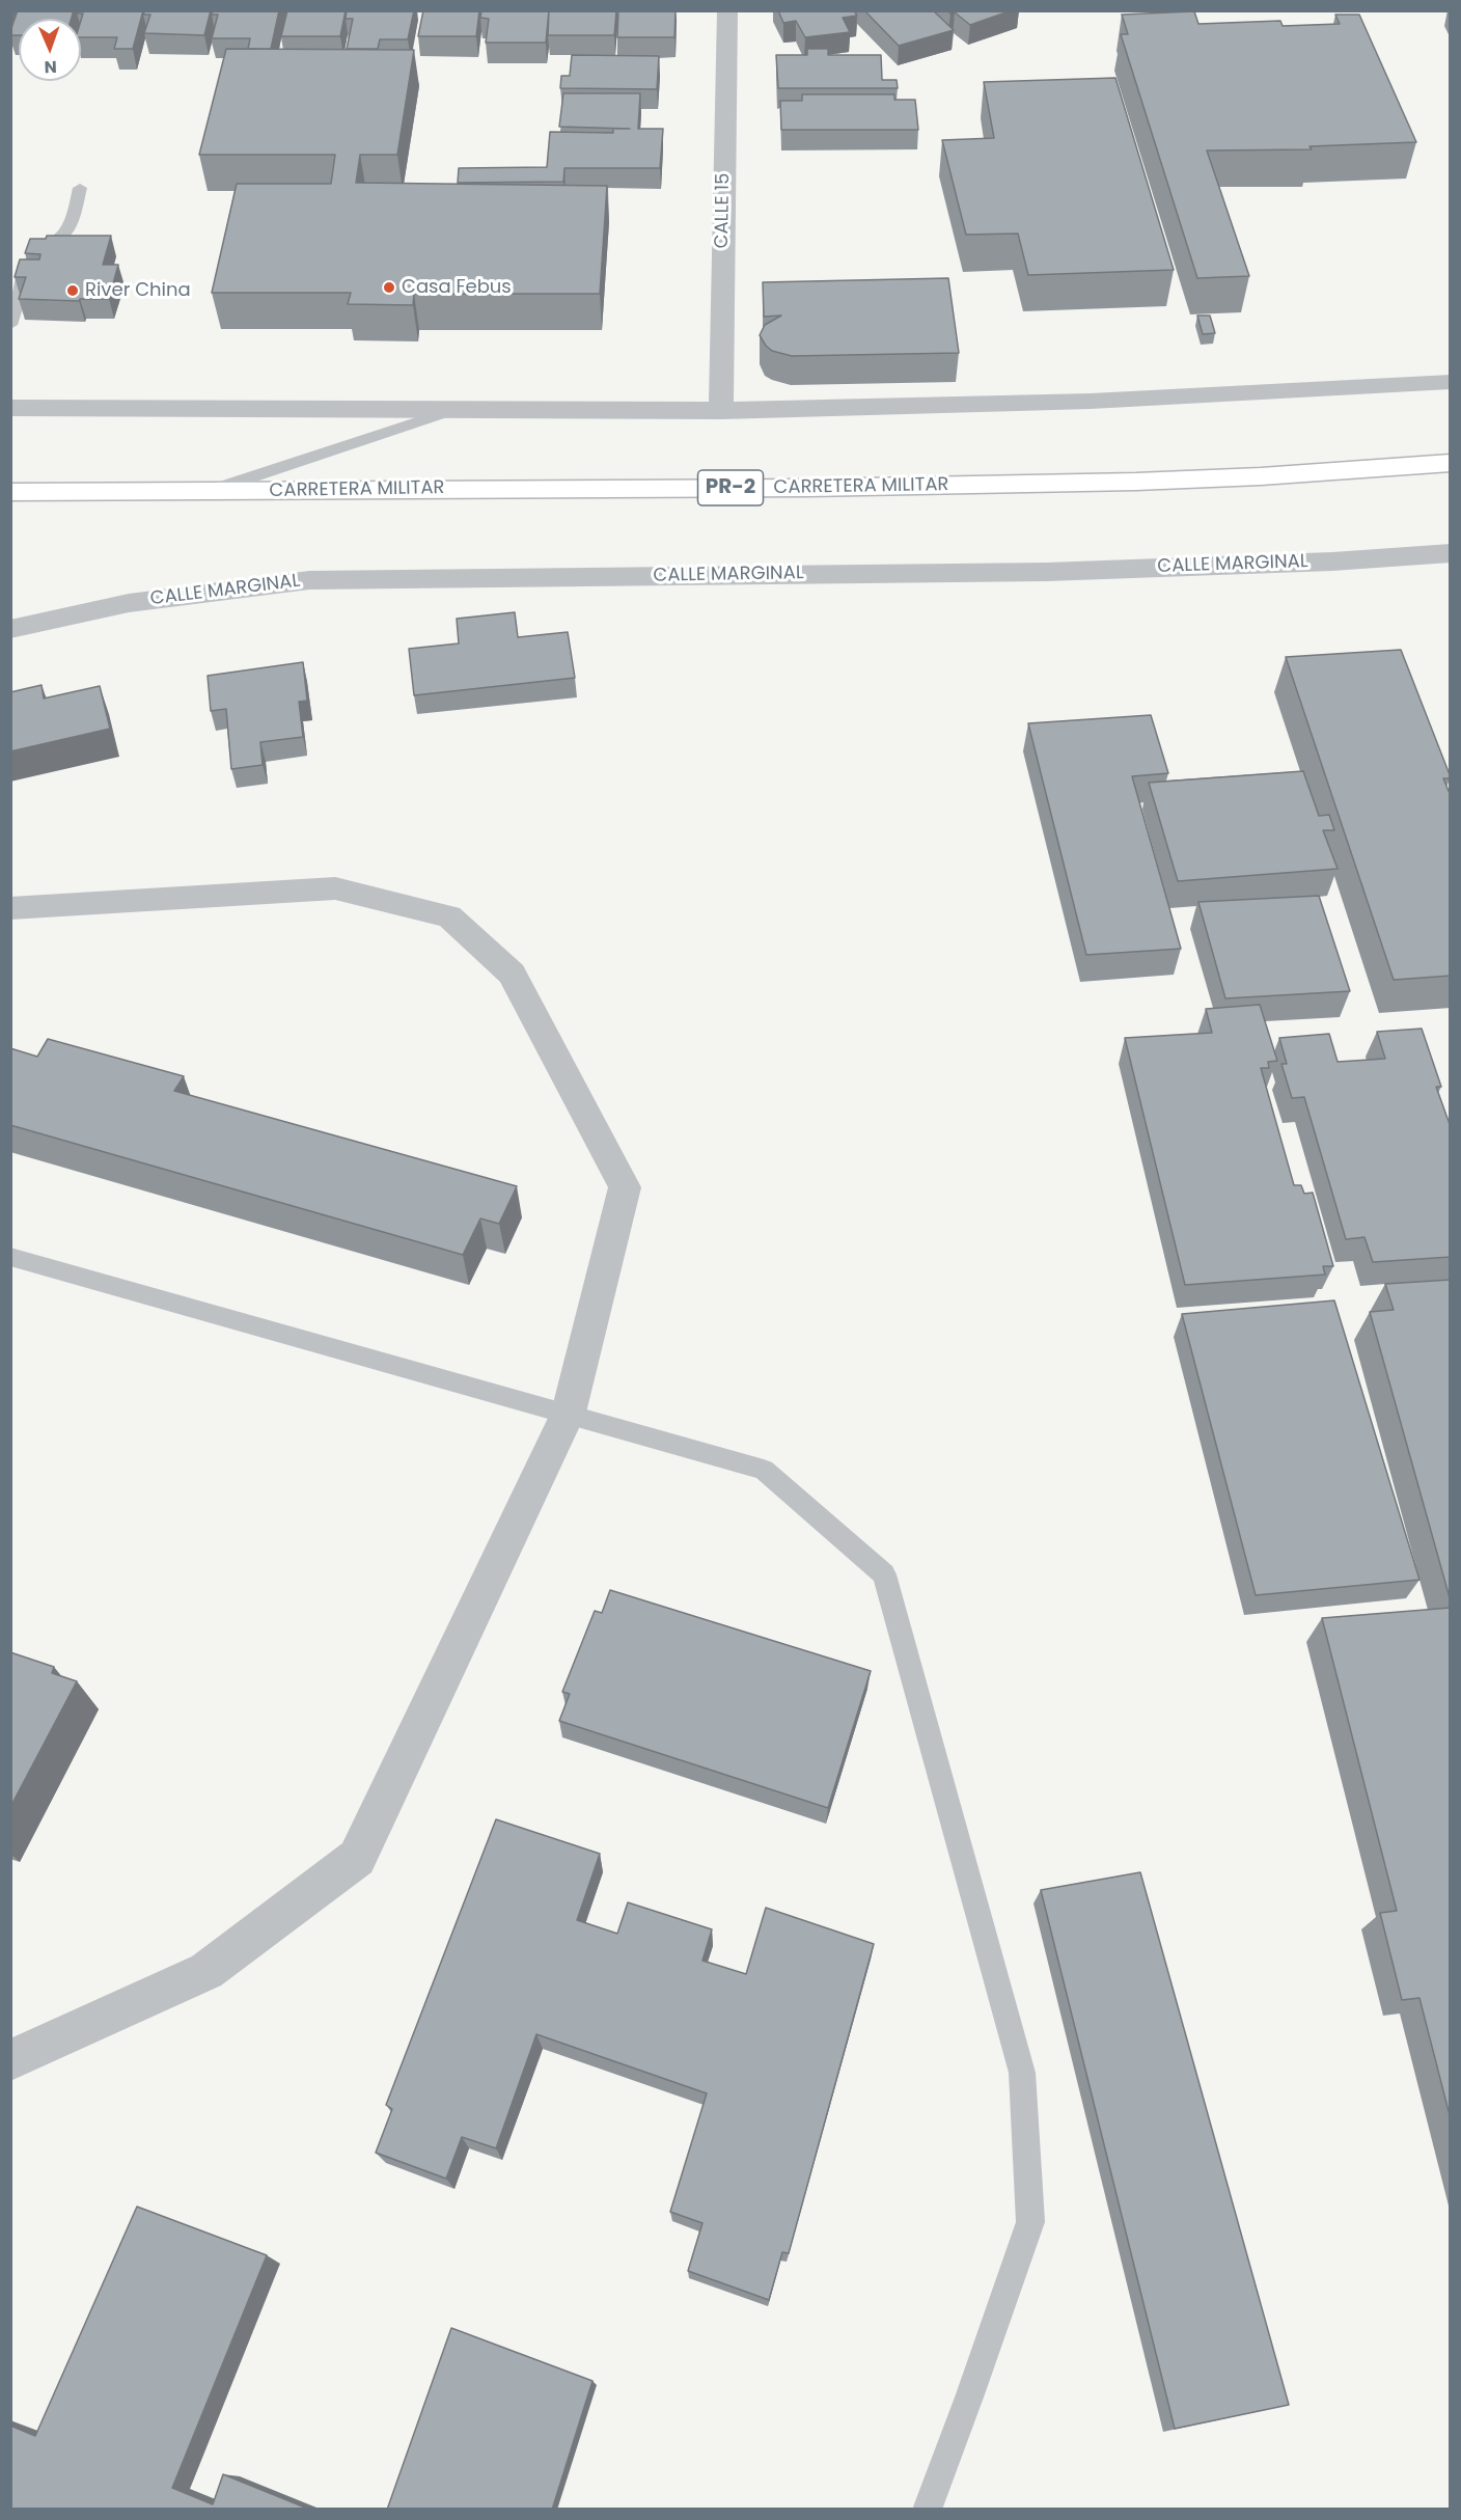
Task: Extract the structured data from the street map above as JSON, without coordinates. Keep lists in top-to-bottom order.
{
  "streets": {
    "main road": ["CARRETERA MILITAR", "PR-2"],
    "street": ["CALLE 15", "CALLE MARGINAL"]
  },
  "places": ["Casa Febus", "River China"],
  "north": "bottom"
}
